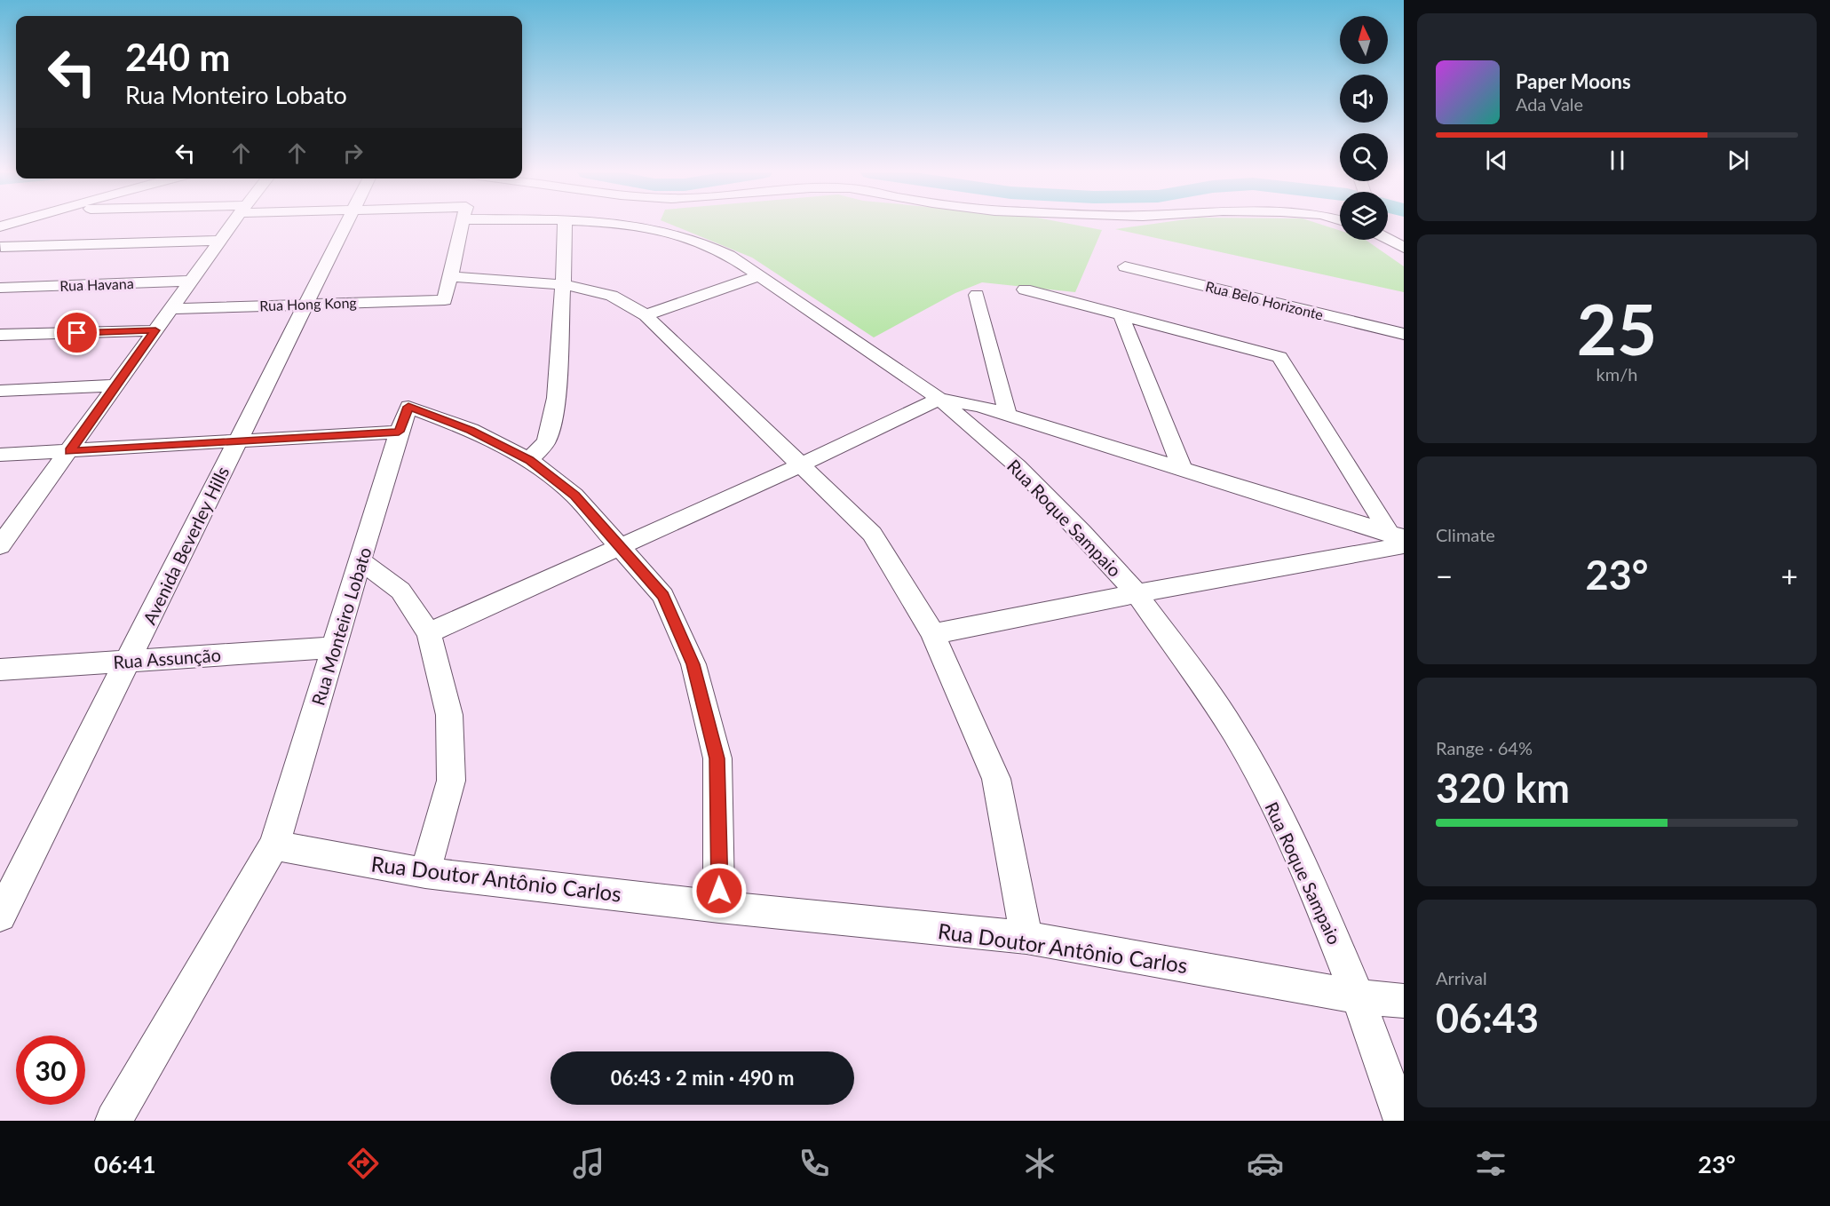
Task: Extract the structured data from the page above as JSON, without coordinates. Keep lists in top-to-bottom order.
{
  "streets": {
    "street": [
      "Rua Havana",
      "Rua Belo Horizonte",
      "Rua Hong Kong",
      "Rua Roque Sampaio",
      "Avenida Beverley Hills",
      "Rua Monteiro Lobato",
      "Rua Assunção",
      "Rua Doutor Antônio Carlos"
    ]
  },
  "crossings": [
    ["Rua Hong Kong", "Avenida Beverley Hills"],
    ["Rua Roque Sampaio", "Rua Doutor Antônio Carlos"],
    ["Avenida Beverley Hills", "Rua Assunção"],
    ["Rua Monteiro Lobato", "Rua Assunção"],
    ["Rua Monteiro Lobato", "Rua Doutor Antônio Carlos"]
  ],
  "north": "top",
  "page": {
    "turn": ["240 m", "Rua Monteiro Lobato"],
    "song": ["Paper Moons", "Ada Vale"],
    "tile": [
      ["25", "km/h"],
      "Climate",
      ["Range · 64%", "320 km"],
      ["Arrival", "06:43"]
    ],
    "heat": ["−", "23°", "+"],
    "limit": "30",
    "trip": "06:43 · 2 min · 490 m",
    "tabs": ["06:41", "23°"]
  }
}
